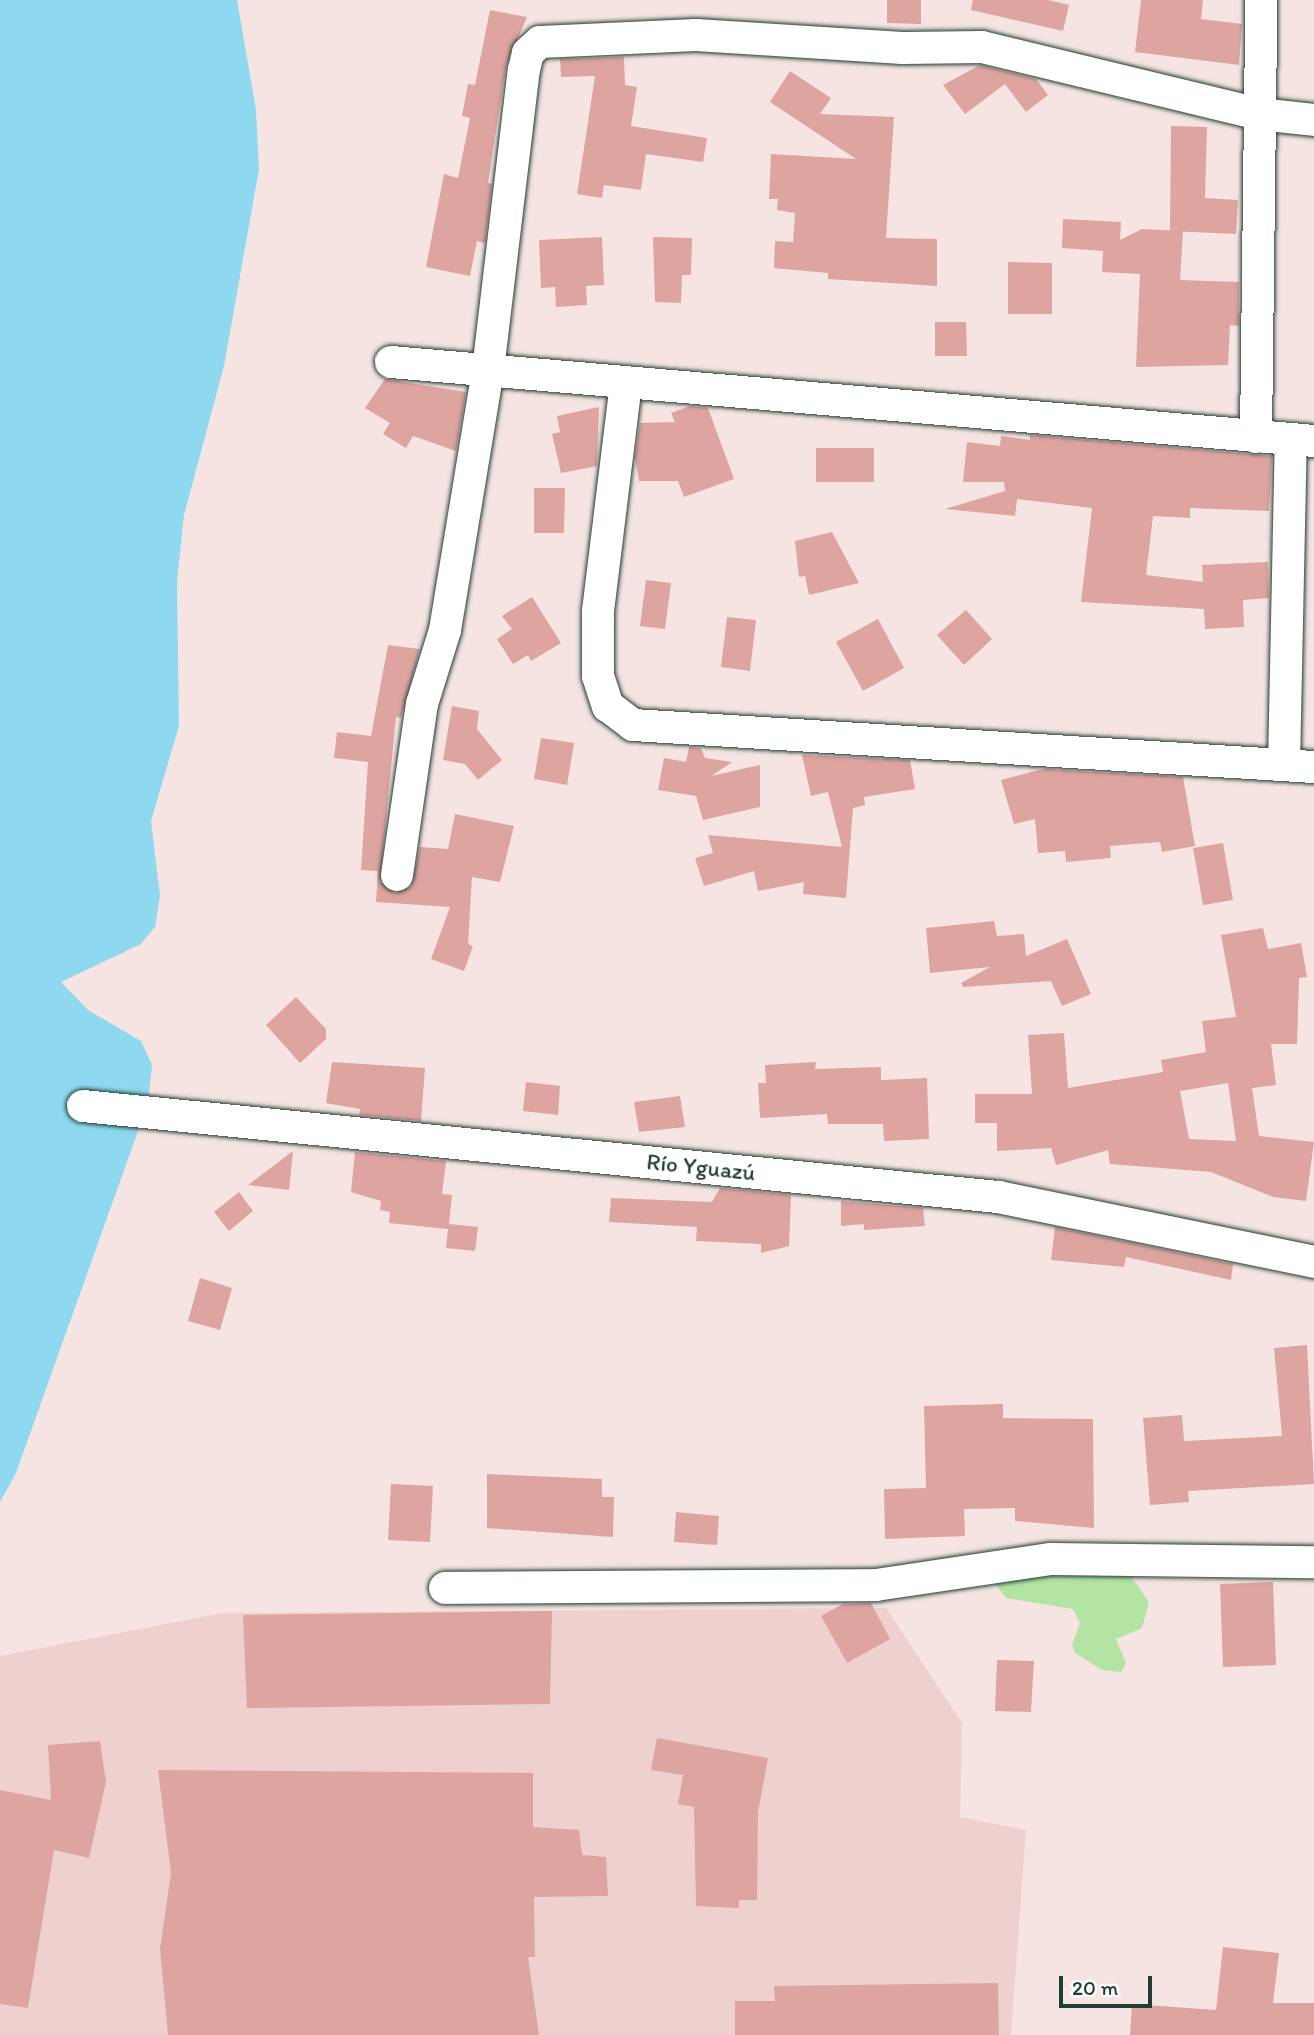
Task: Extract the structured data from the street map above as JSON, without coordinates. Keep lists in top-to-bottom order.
{
  "streets": {
    "street": ["Río Yguazú"]
  },
  "scale_bar": "20 m"
}
